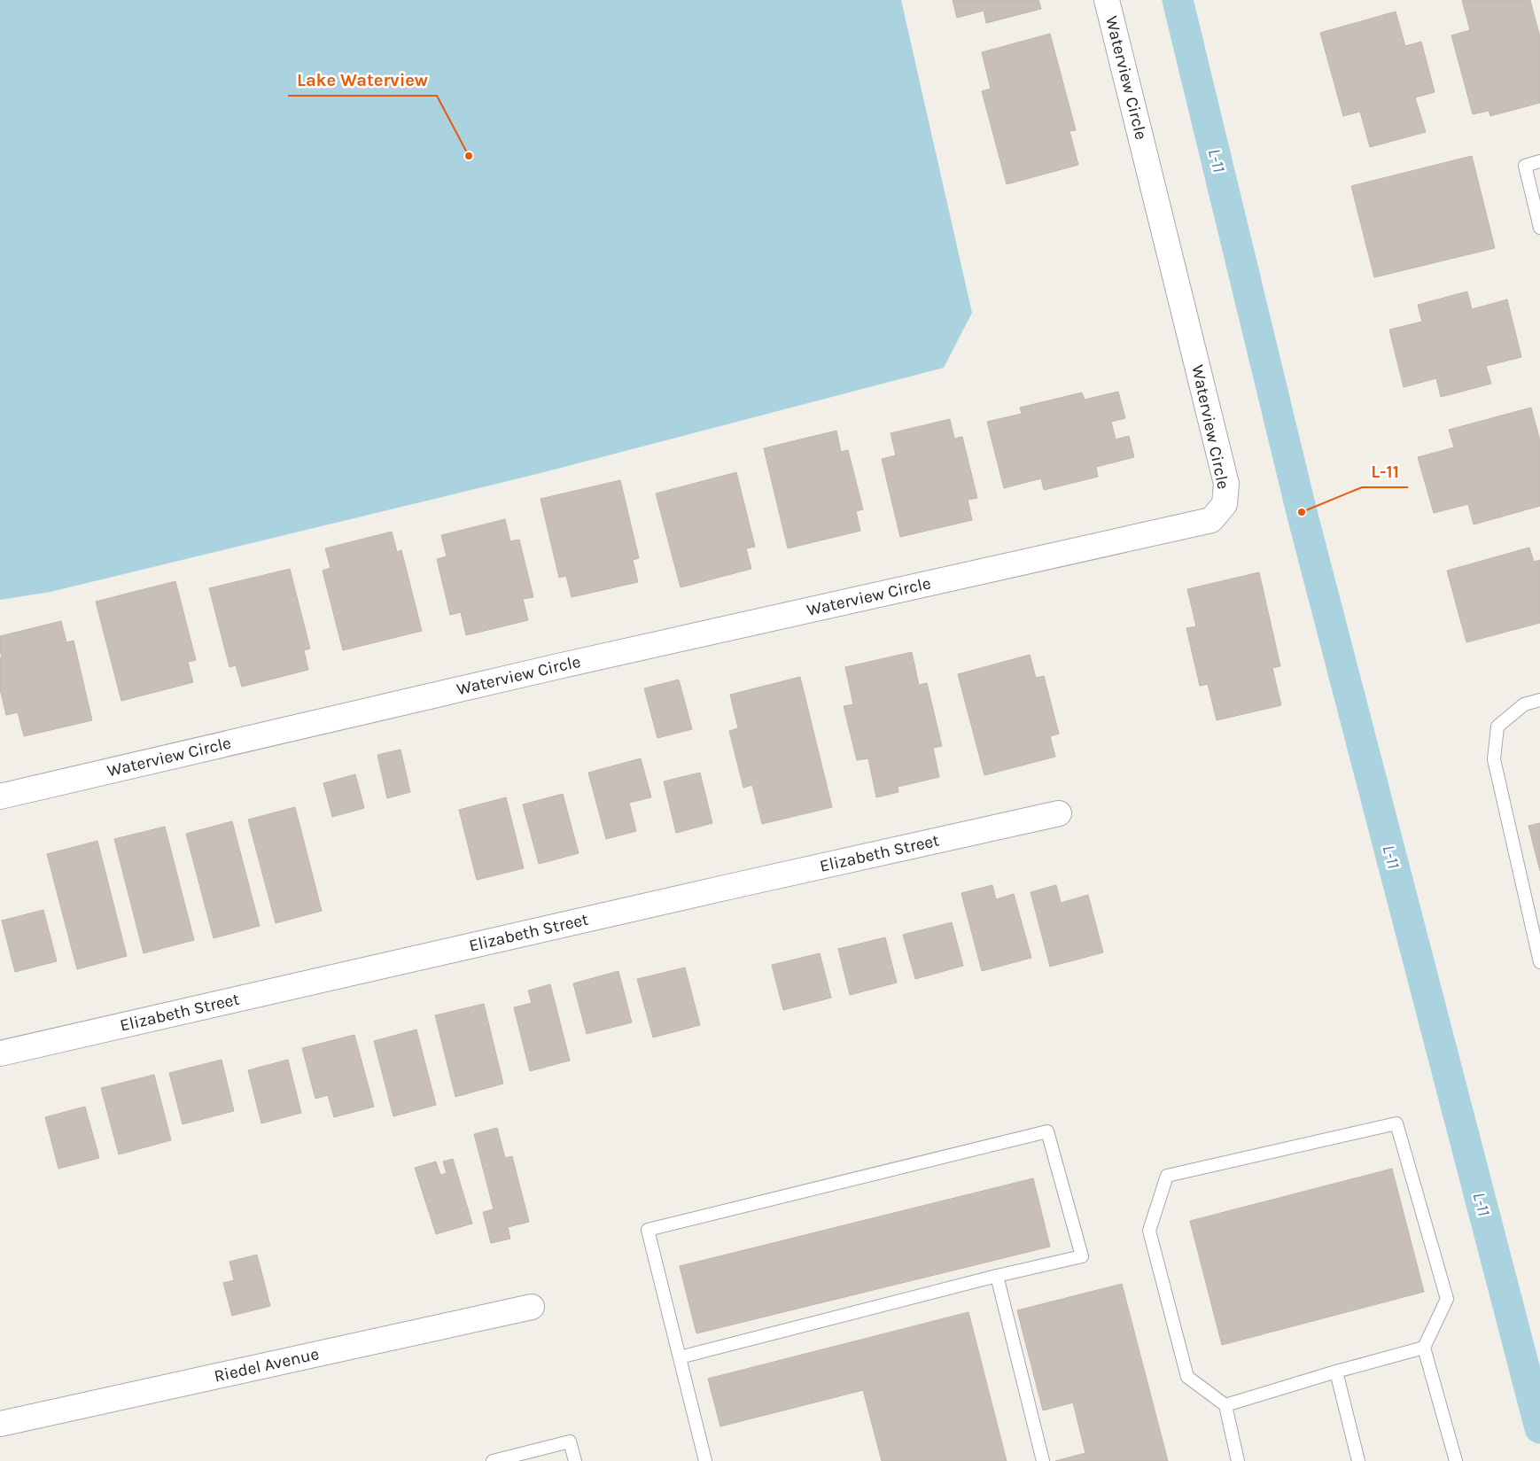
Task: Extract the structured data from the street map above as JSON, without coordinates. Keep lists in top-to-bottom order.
{
  "streets": {
    "street": ["Waterview Circle", "Elizabeth Street", "Riedel Avenue"]
  },
  "water": ["L-11"],
  "places": ["Lake Waterview", "L-11"]
}
